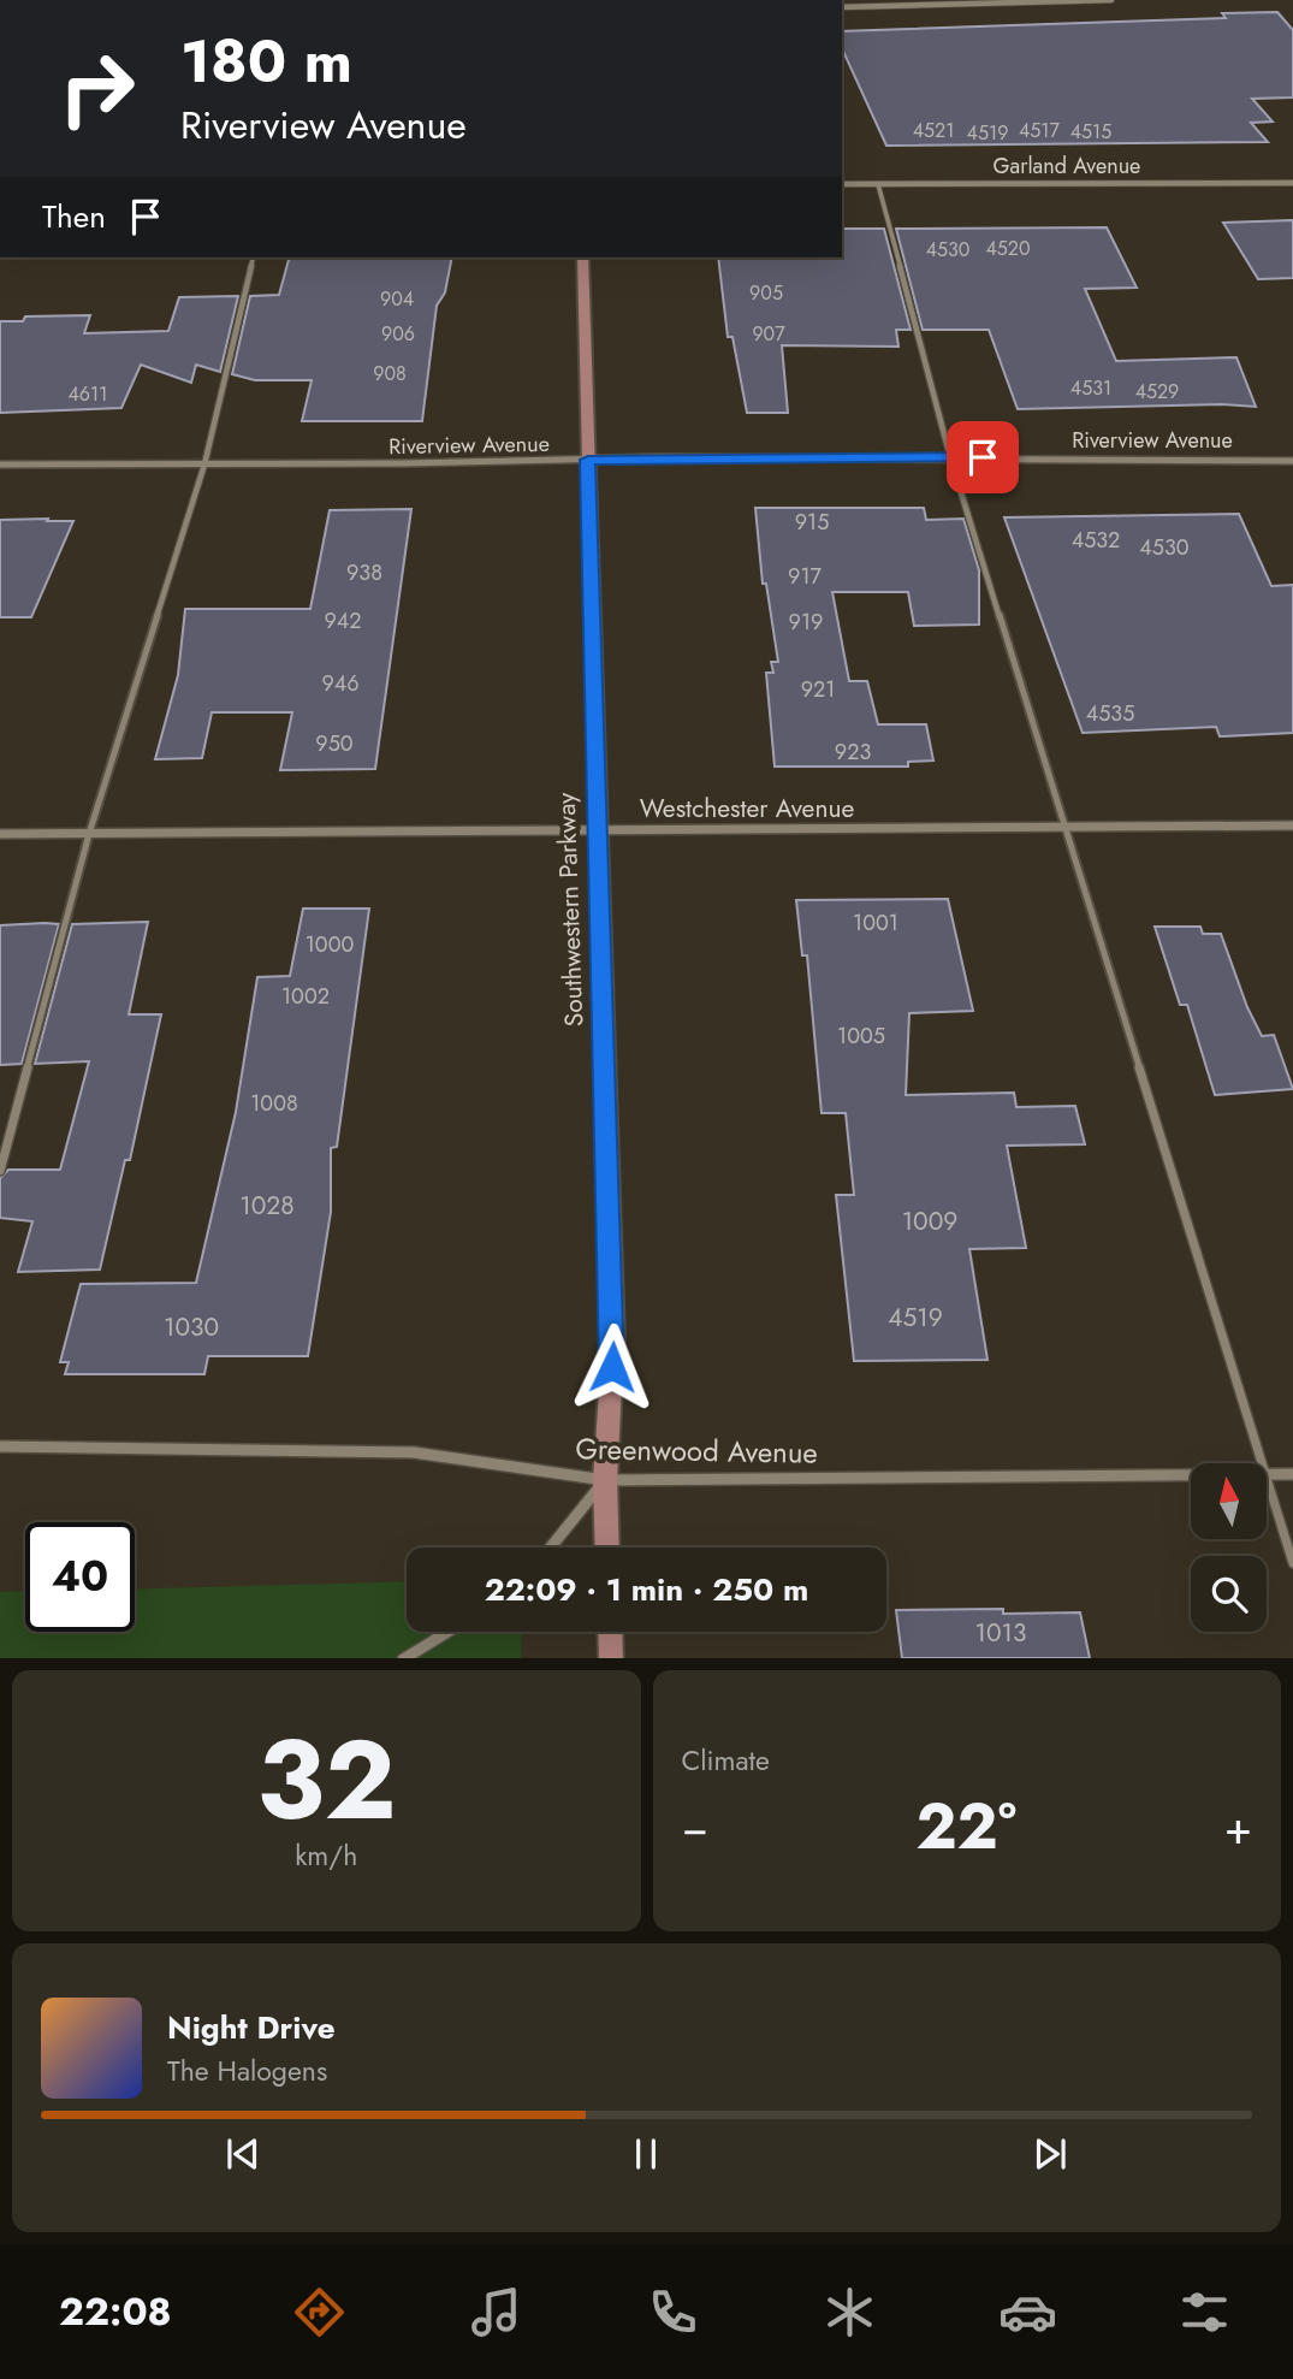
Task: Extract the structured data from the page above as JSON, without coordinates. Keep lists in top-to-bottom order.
{
  "streets": {
    "street": [
      "Garland Avenue",
      "Riverview Avenue",
      "Westchester Avenue",
      "Southwestern Parkway",
      "Greenwood Avenue"
    ]
  },
  "crossings": [
    ["Riverview Avenue", "Southwestern Parkway"],
    ["Westchester Avenue", "Southwestern Parkway"],
    ["Southwestern Parkway", "Greenwood Avenue"]
  ],
  "house_numbers": [
    "4521",
    "4517",
    "4515",
    "4519",
    "4520",
    "4530",
    "905",
    "904",
    "906",
    "907",
    "908",
    "4531",
    "4529",
    "4611",
    "915",
    "4532",
    "4530",
    "938",
    "917",
    "942",
    "919",
    "946",
    "921",
    "4535",
    "950",
    "923",
    "1001",
    "1000",
    "1002",
    "1005",
    "1008",
    "1028",
    "1009",
    "4519",
    "1030",
    "1013"
  ],
  "north": "top",
  "page": {
    "turn": ["180 m", "Riverview Avenue"],
    "then": "Then",
    "limit": "40",
    "trip": "22:09 · 1 min · 250 m",
    "tile": [
      ["32", "km/h"],
      "Climate"
    ],
    "heat": ["−", "22°", "+"],
    "song": ["Night Drive", "The Halogens"],
    "tabs": "22:08"
  }
}
